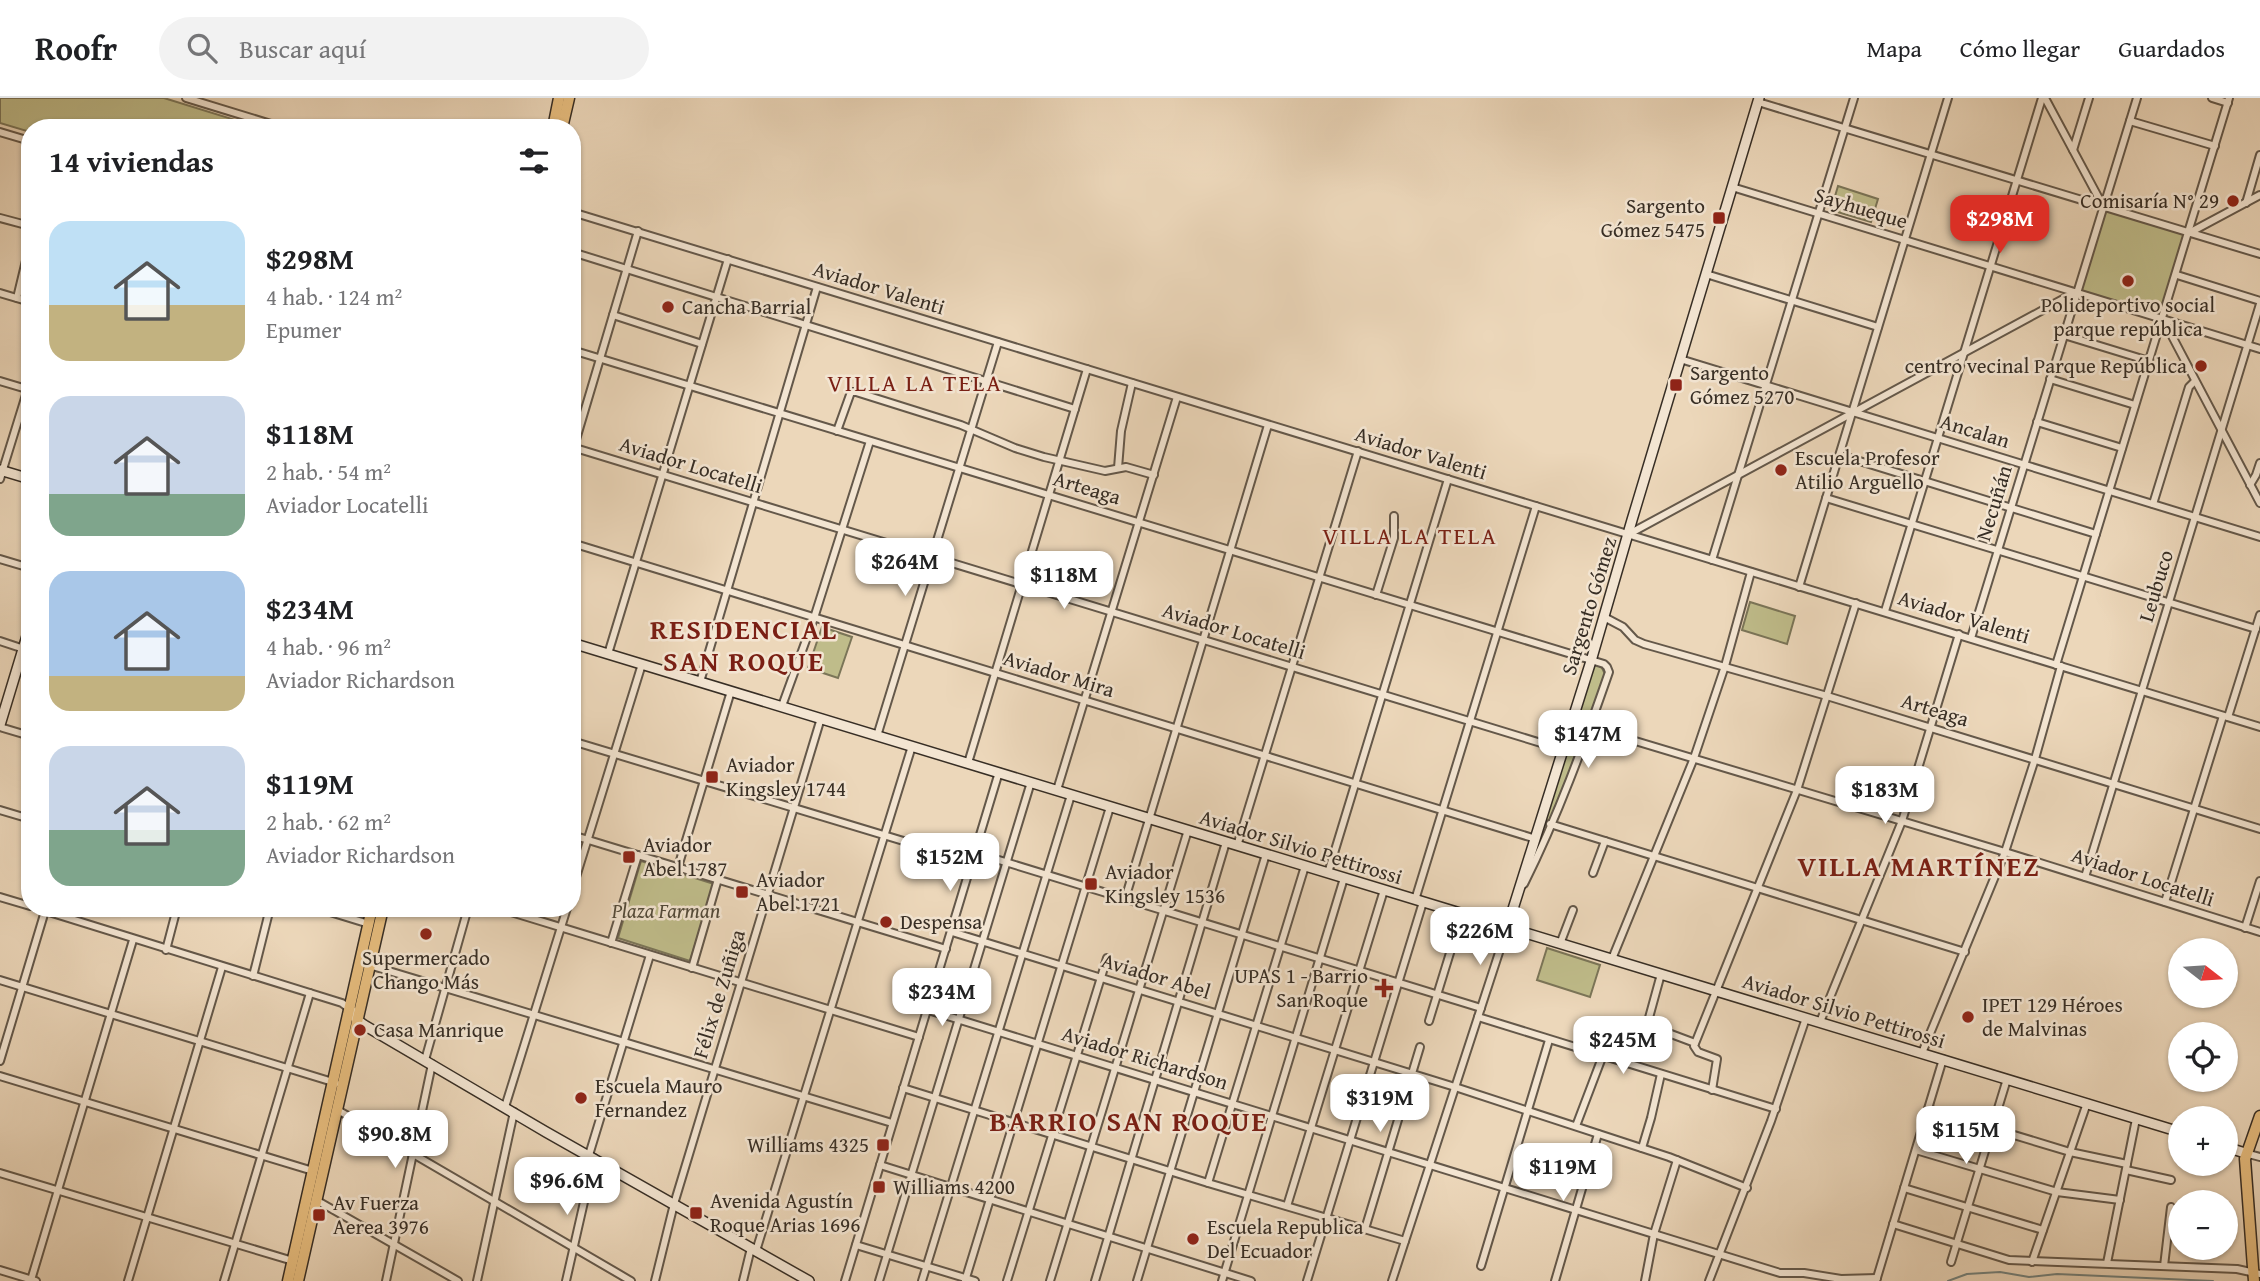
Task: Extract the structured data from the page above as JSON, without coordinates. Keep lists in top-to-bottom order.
{
  "streets": {
    "main road": ["Sargento Gómez", "Aviador Silvio Pettirossi"],
    "street": [
      "Sayhueque",
      "Aviador Valenti",
      "Ancalan",
      "Aviador Locatelli",
      "Arteaga",
      "Necuñán",
      "Leubuco",
      "Aviador Mira",
      "Aviador Abel",
      "Félix de Zuñiga",
      "Aviador Richardson"
    ]
  },
  "crossings": [
    ["Sayhueque", "Necuñán"],
    ["Sayhueque", "Leubuco"],
    ["Sayhueque", "Sargento Gómez"],
    ["Aviador Valenti", "Necuñán"],
    ["Aviador Valenti", "Leubuco"],
    ["Aviador Valenti", "Sargento Gómez"],
    ["Ancalan", "Necuñán"],
    ["Ancalan", "Leubuco"],
    ["Ancalan", "Sargento Gómez"],
    ["Aviador Locatelli", "Leubuco"],
    ["Aviador Locatelli", "Sargento Gómez"],
    ["Arteaga", "Leubuco"],
    ["Arteaga", "Sargento Gómez"],
    ["Sargento Gómez", "Aviador Mira"],
    ["Sargento Gómez", "Aviador Silvio Pettirossi"],
    ["Sargento Gómez", "Aviador Abel"],
    ["Sargento Gómez", "Aviador Richardson"],
    ["Aviador Silvio Pettirossi", "Félix de Zuñiga"]
  ],
  "districts": [
    "VILLA LA TELA",
    "VILLA LA TELA",
    "RESIDENCIAL SAN ROQUE",
    "VILLA MARTÍNEZ",
    "BARRIO SAN ROQUE"
  ],
  "parks": ["Plaza Farman"],
  "places": {
    "other": [
      "Comisaría N° 29",
      "Polideportivo social parque república",
      "Cancha Barrial",
      "centro vecinal Parque República",
      "Escuela Profesor Atilio Arguello",
      "Despensa",
      "Supermercado Chango Más",
      "IPET 129 Héroes de Malvinas",
      "Casa Manrique",
      "Escuela Mauro Fernandez",
      "Escuela Republica Del Ecuador"
    ],
    "transit": [
      "Sargento Gómez 5475",
      "Sargento Gómez 5270",
      "Aviador Kingsley 1744",
      "Aviador Abel 1787",
      "Aviador Kingsley 1536",
      "Aviador Abel 1721",
      "Williams 4325",
      "Williams 4200",
      "Avenida Agustín Roque Arias 1696",
      "Av Fuerza Aerea 3976"
    ],
    "health": ["UPAS 1 - Barrio San Roque"]
  },
  "north": "right",
  "page": {
    "header": "Roofr",
    "search": "Buscar aquí",
    "nav": ["Mapa", "Cómo llegar", "Guardados"],
    "heading": "14 viviendas",
    "price": [
      "$298M",
      "$264M",
      "$118M",
      "$147M",
      "$183M",
      "$152M",
      "$226M",
      "$234M",
      "$245M",
      "$319M",
      "$115M",
      "$90.8M",
      "$119M",
      "$96.6M"
    ],
    "list": [
      {
        "name": "$298M",
        "note": "4 hab. · 124 m² · Epumer"
      },
      {
        "name": "$118M",
        "note": "2 hab. · 54 m² · Aviador Locatelli"
      },
      {
        "name": "$234M",
        "note": "4 hab. · 96 m² · Aviador Richardson"
      },
      {
        "name": "$119M",
        "note": "2 hab. · 62 m² · Aviador Richardson"
      }
    ],
    "map_buttons": ["+", "−"]
  }
}
